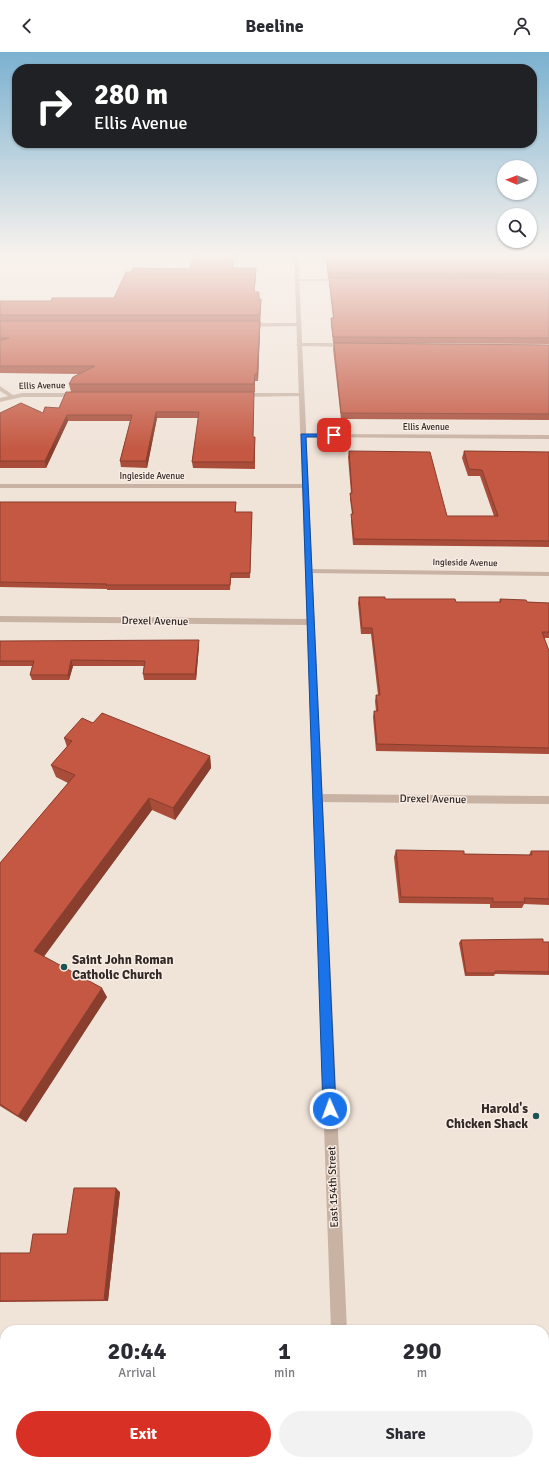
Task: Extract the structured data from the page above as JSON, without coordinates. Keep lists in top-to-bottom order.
{
  "streets": {
    "street": [
      "Ellis Avenue",
      "Ingleside Avenue",
      "Drexel Avenue",
      "East 154th Street"
    ]
  },
  "crossings": [
    ["Ellis Avenue", "East 154th Street"],
    ["Ingleside Avenue", "East 154th Street"],
    ["Drexel Avenue", "East 154th Street"]
  ],
  "places": ["Saint John Roman Catholic Church", "Harold's Chicken Shack"],
  "north": "left",
  "page": {
    "header": "Beeline",
    "turn": ["280 m", "Ellis Avenue"],
    "eta": [
      "20:44",
      "Arrival",
      "1",
      "min",
      "290",
      "m"
    ],
    "buttons": ["Exit", "Share"]
  }
}
